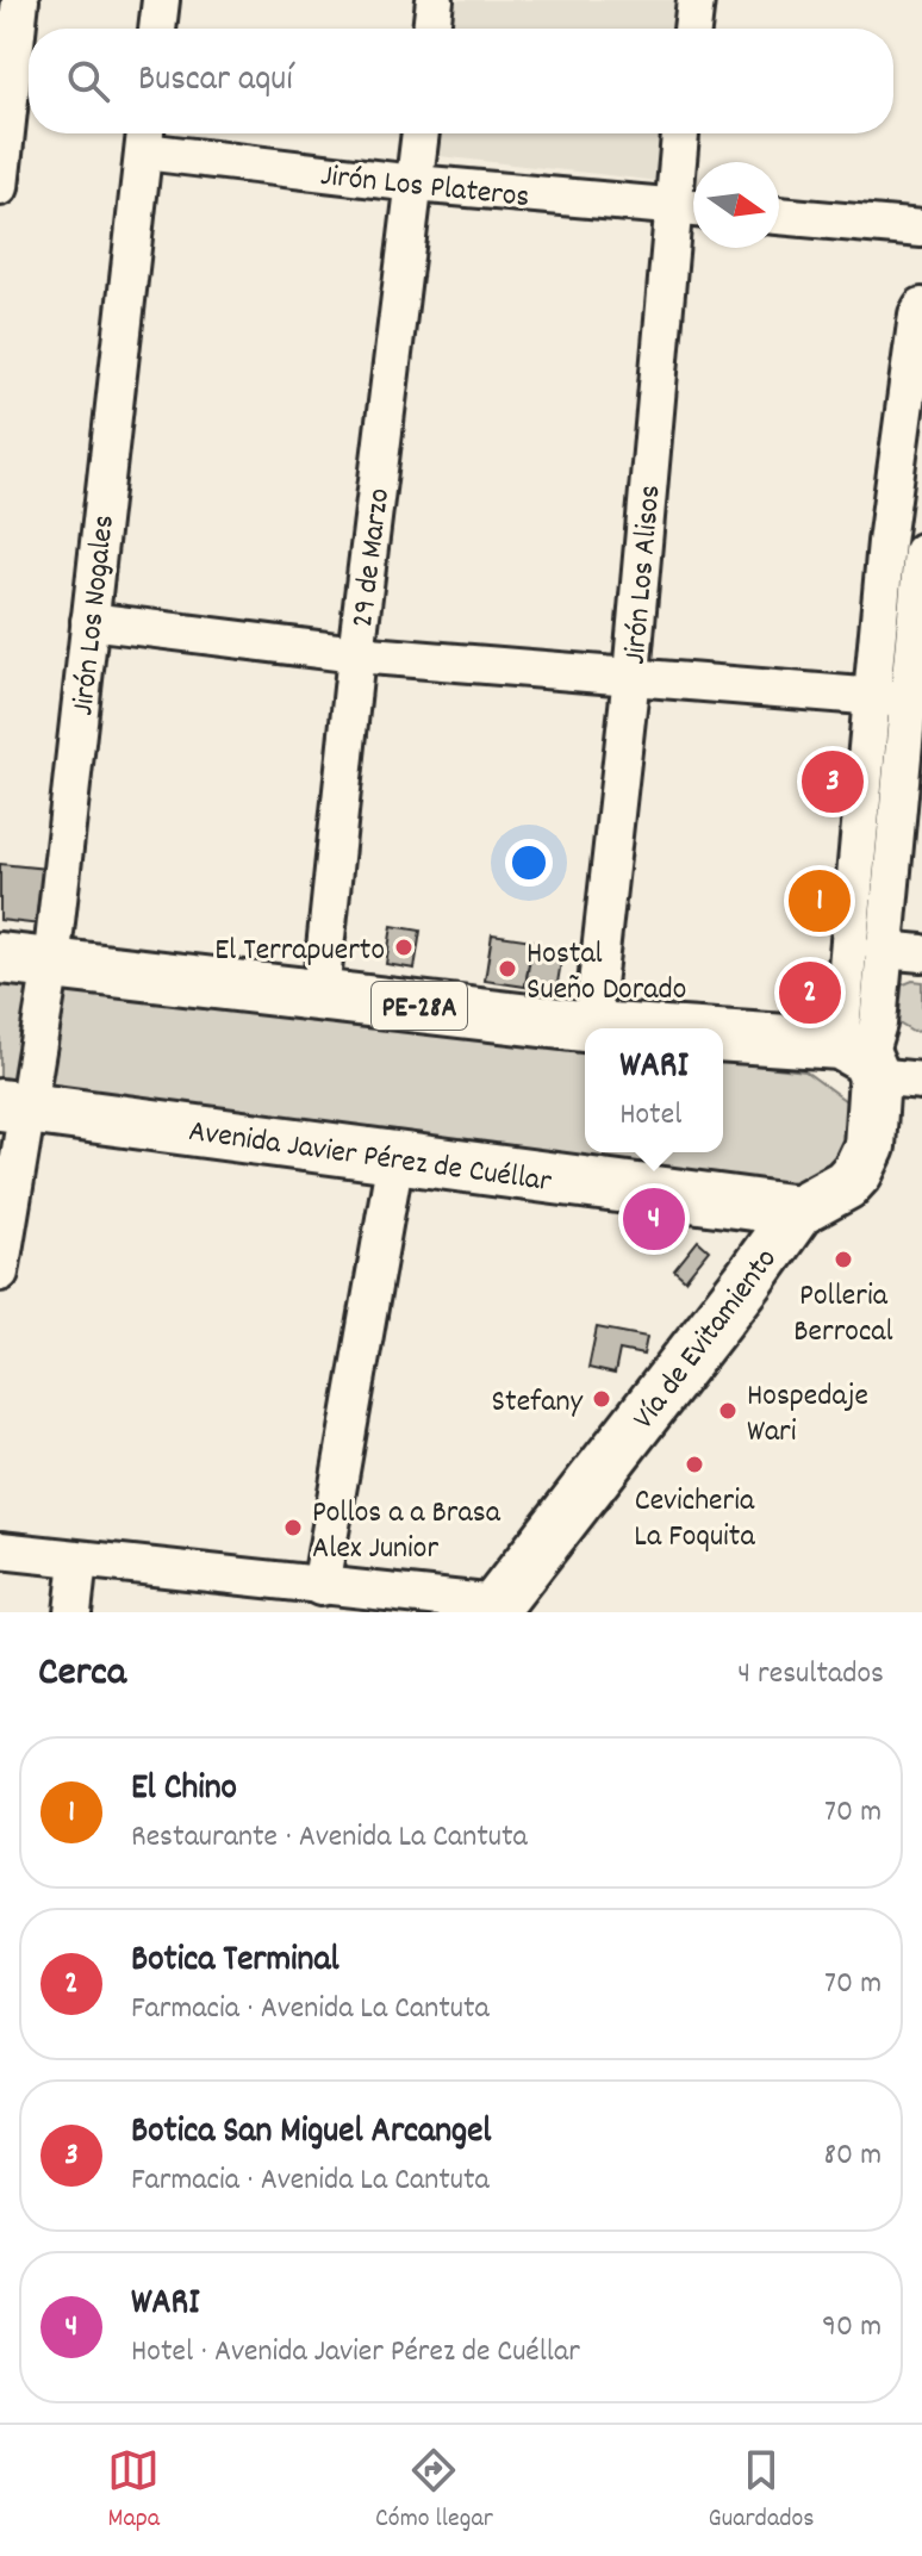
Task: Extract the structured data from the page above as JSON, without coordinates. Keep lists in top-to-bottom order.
{
  "streets": {
    "highway": ["PE-28A", "Avenida Javier Pérez de Cuéllar", "Vía de Evitamiento"],
    "street": [
      "Jirón Los Plateros",
      "29 de Marzo",
      "Jirón Los Alisos",
      "Jirón Los Nogales"
    ]
  },
  "crossings": [
    ["Jirón Los Plateros", "29 de Marzo"],
    ["Jirón Los Plateros", "Jirón Los Alisos"],
    ["Jirón Los Plateros", "Jirón Los Nogales"],
    ["29 de Marzo", "PE-28A"],
    ["Jirón Los Alisos", "PE-28A"],
    ["Jirón Los Nogales", "PE-28A"],
    ["Jirón Los Nogales", "Avenida Javier Pérez de Cuéllar"],
    ["PE-28A", "Vía de Evitamiento"],
    ["Avenida Javier Pérez de Cuéllar", "Vía de Evitamiento"]
  ],
  "places": [
    "El Terrapuerto",
    "Hostal Sueño Dorado",
    "Polleria Berrocal",
    "Stefany",
    "Hospedaje Wari",
    "Cevicheria La Foquita",
    "Pollos a a Brasa Alex Junior"
  ],
  "north": "right",
  "page": {
    "search": "Buscar aquí",
    "pins": [
      "3",
      "1",
      "2",
      "4"
    ],
    "popup": ["WARI", "Hotel"],
    "heading": ["Cerca", "4 resultados"],
    "list": [
      {
        "mark": "1",
        "name": "El Chino",
        "note": "Restaurante · Avenida La Cantuta",
        "value": "70 m"
      },
      {
        "mark": "2",
        "name": "Botica Terminal",
        "note": "Farmacia · Avenida La Cantuta",
        "value": "70 m"
      },
      {
        "mark": "3",
        "name": "Botica San Miguel Arcangel",
        "note": "Farmacia · Avenida La Cantuta",
        "value": "80 m"
      },
      {
        "mark": "4",
        "name": "WARI",
        "note": "Hotel · Avenida Javier Pérez de Cuéllar",
        "value": "90 m"
      }
    ],
    "nav": ["Mapa", "Cómo llegar", "Guardados"]
  }
}
